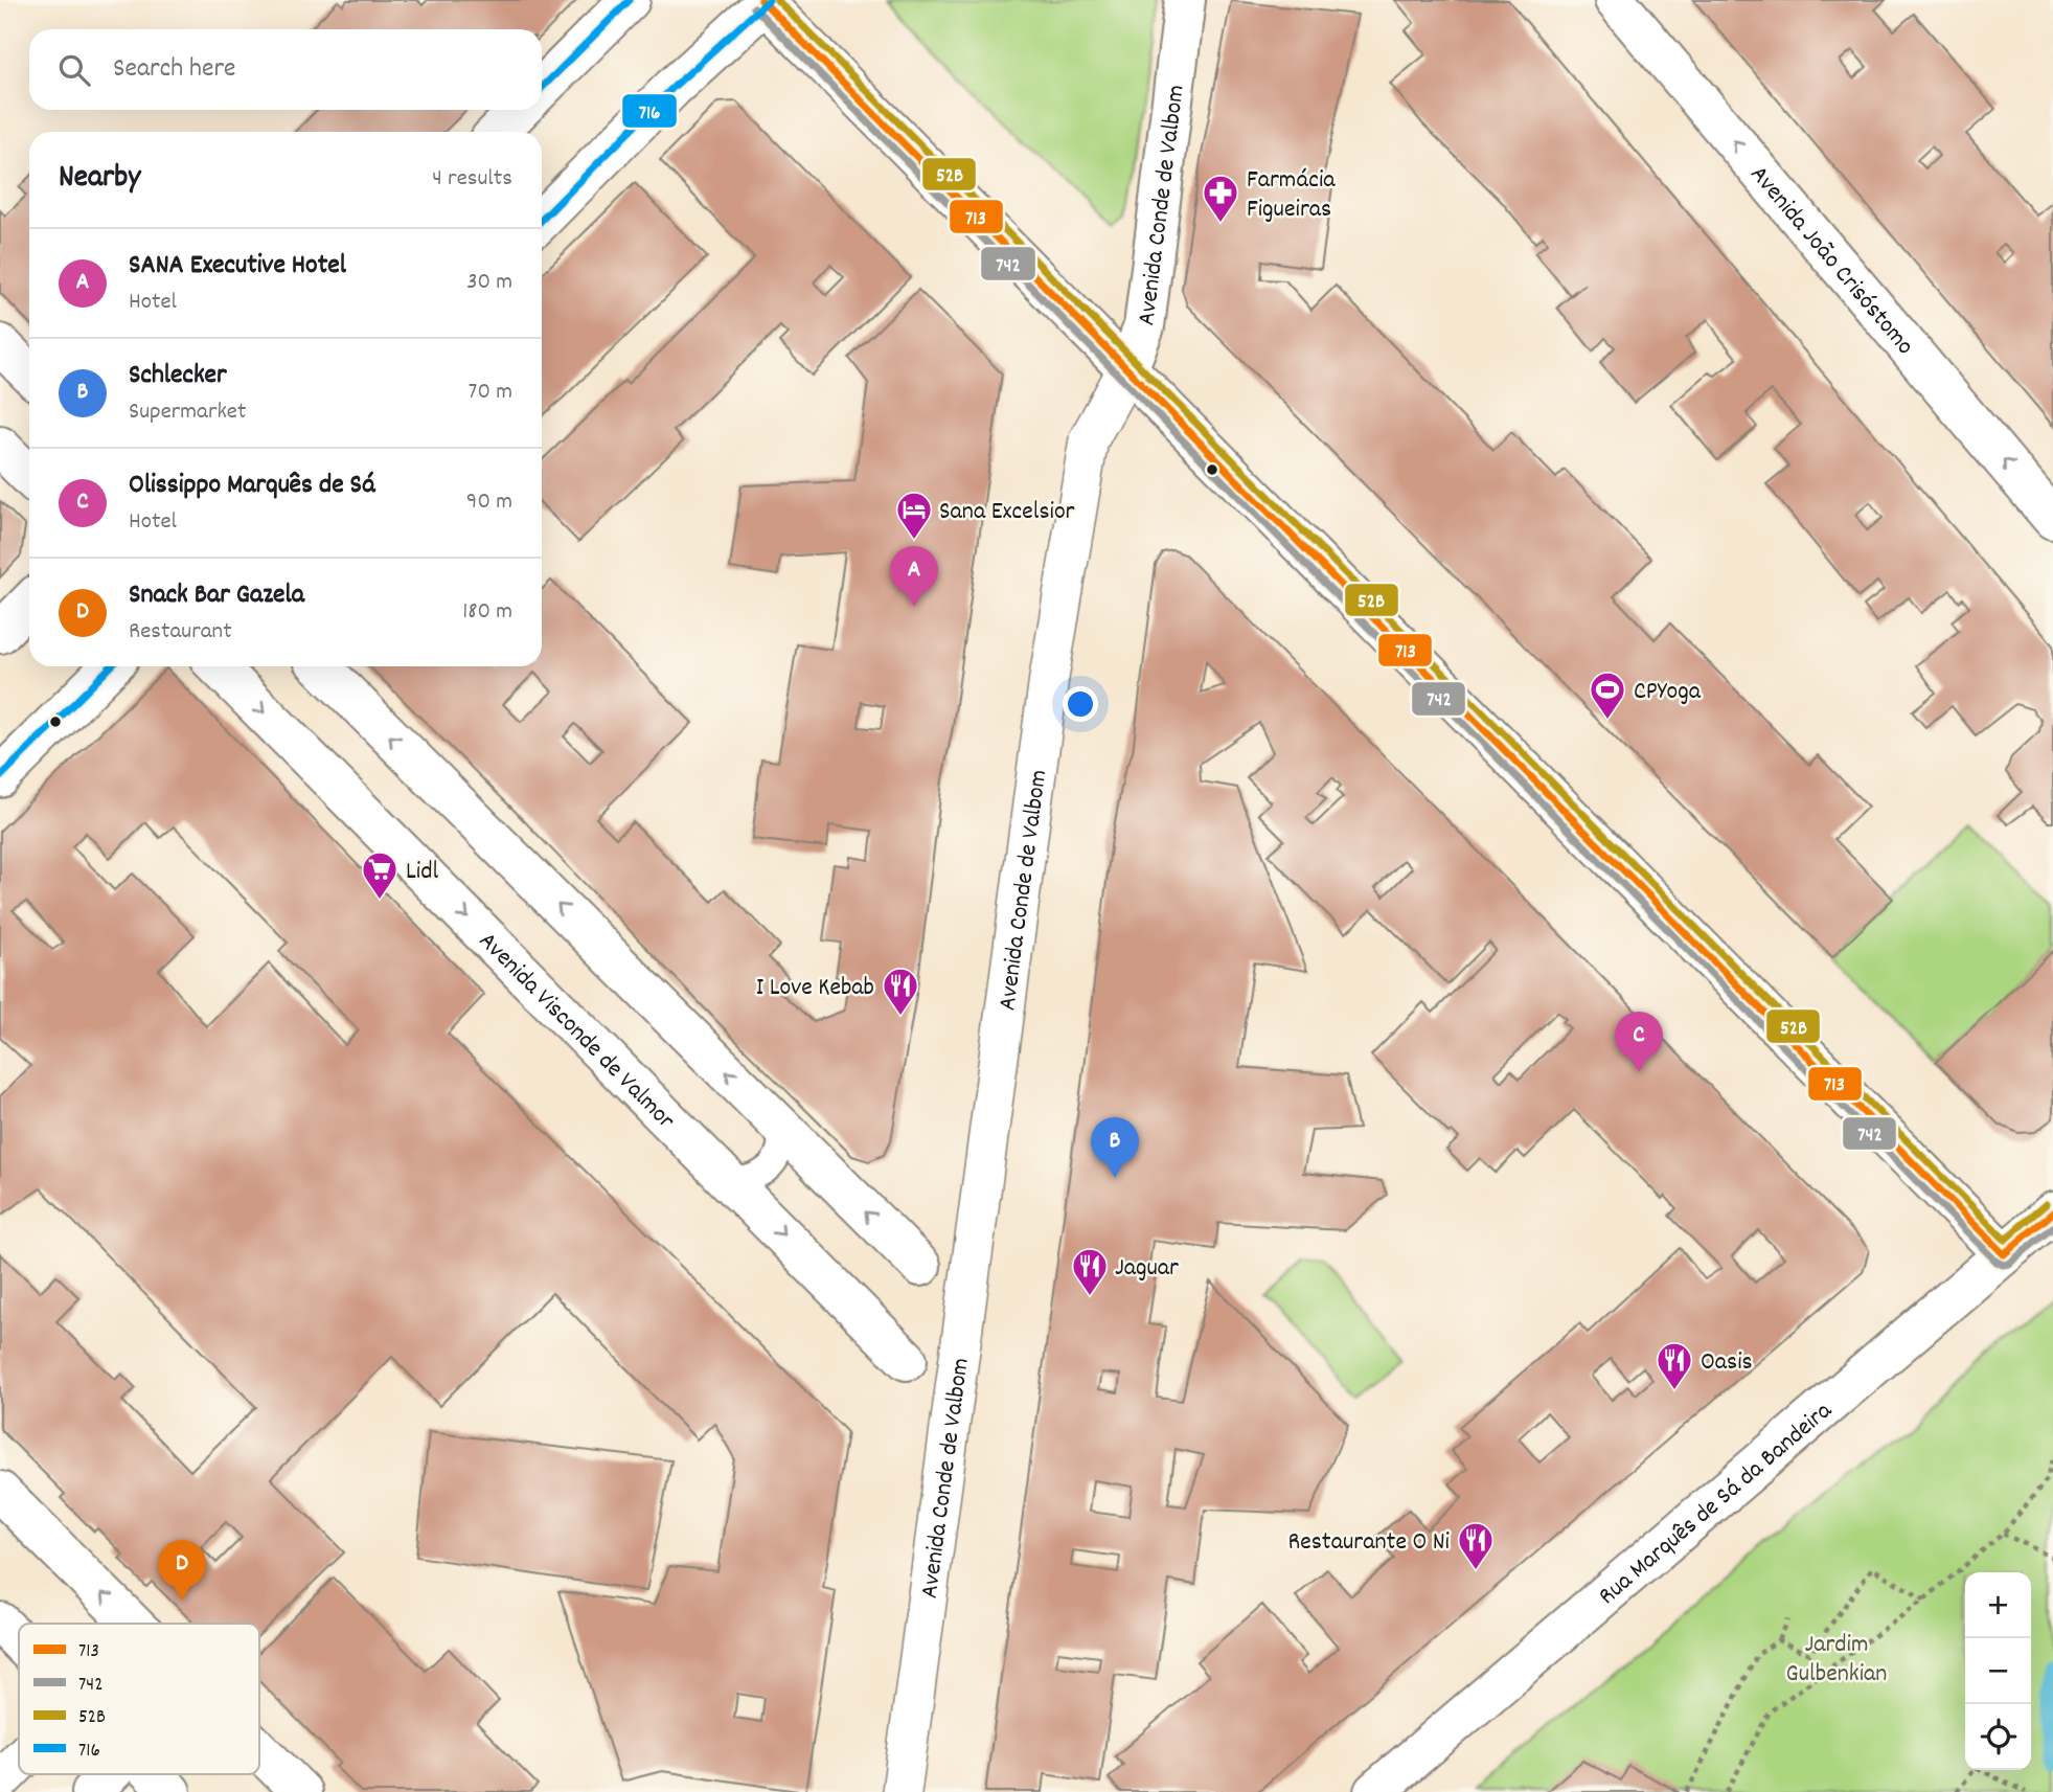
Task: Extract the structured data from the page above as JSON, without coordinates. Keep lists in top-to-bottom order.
{
  "streets": {
    "street": [
      "Avenida Conde de Valbom",
      "Avenida João Crisóstomo",
      "Avenida Visconde de Valmor",
      "Rua Marquês de Sá da Bandeira"
    ]
  },
  "one_way": ["Avenida João Crisóstomo"],
  "parks": ["Jardim Gulbenkian"],
  "places": {
    "pharmacy": ["Farmácia Figueiras"],
    "hotel": ["Sana Excelsior"],
    "sports": ["CPYoga"],
    "supermarket": ["Lidl"],
    "restaurant": [
      "I Love Kebab",
      "Jaguar",
      "Oasis",
      "Restaurante O Ni"
    ]
  },
  "lines": [
    "transit line 713",
    "transit line 52B",
    "transit line 716",
    "transit line 742"
  ],
  "legend": [
    "713",
    "742",
    "52B",
    "716"
  ],
  "page": {
    "search": "Search here",
    "heading": ["Nearby", "4 results"],
    "list": [
      {
        "mark": "A",
        "name": "SANA Executive Hotel",
        "note": "Hotel",
        "value": "30 m"
      },
      {
        "mark": "B",
        "name": "Schlecker",
        "note": "Supermarket",
        "value": "70 m"
      },
      {
        "mark": "C",
        "name": "Olissippo Marquês de Sá",
        "note": "Hotel",
        "value": "90 m"
      },
      {
        "mark": "D",
        "name": "Snack Bar Gazela",
        "note": "Restaurant",
        "value": "180 m"
      }
    ],
    "pins": [
      "A",
      "C",
      "B",
      "D"
    ],
    "map_buttons": ["+", "−"]
  }
}
